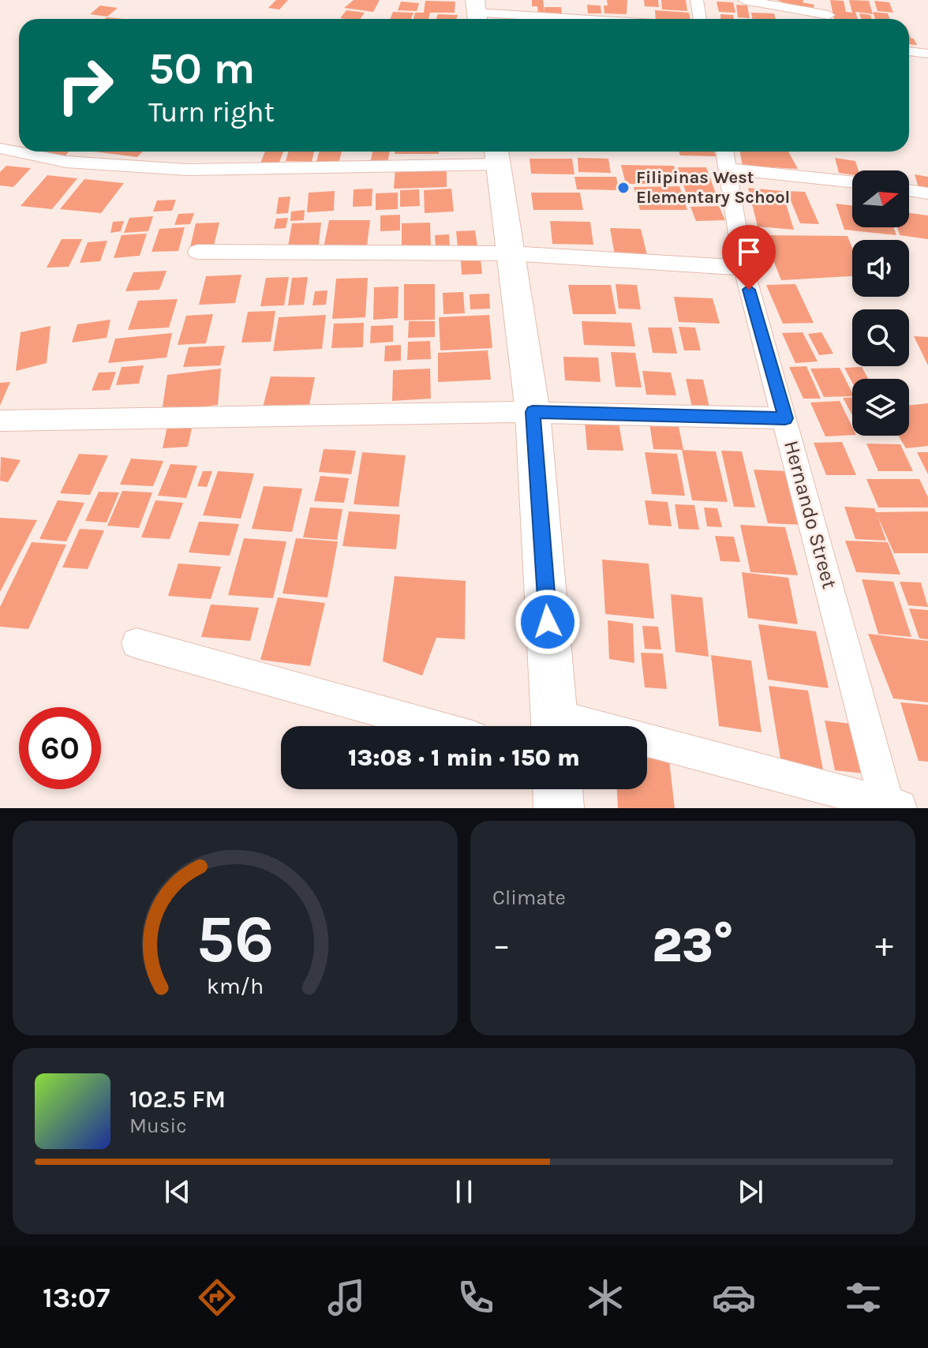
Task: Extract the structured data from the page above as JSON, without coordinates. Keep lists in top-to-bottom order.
{
  "streets": {
    "street": ["Hernando Street"]
  },
  "places": ["Filipinas West Elementary School"],
  "north": "right",
  "page": {
    "turn": ["50 m", "Turn right"],
    "limit": "60",
    "trip": "13:08 · 1 min · 150 m",
    "tile": "Climate",
    "heat": ["−", "23°", "+"],
    "song": ["102.5 FM", "Music"],
    "tabs": "13:07",
    "gauge": ["56", "km/h"]
  }
}
